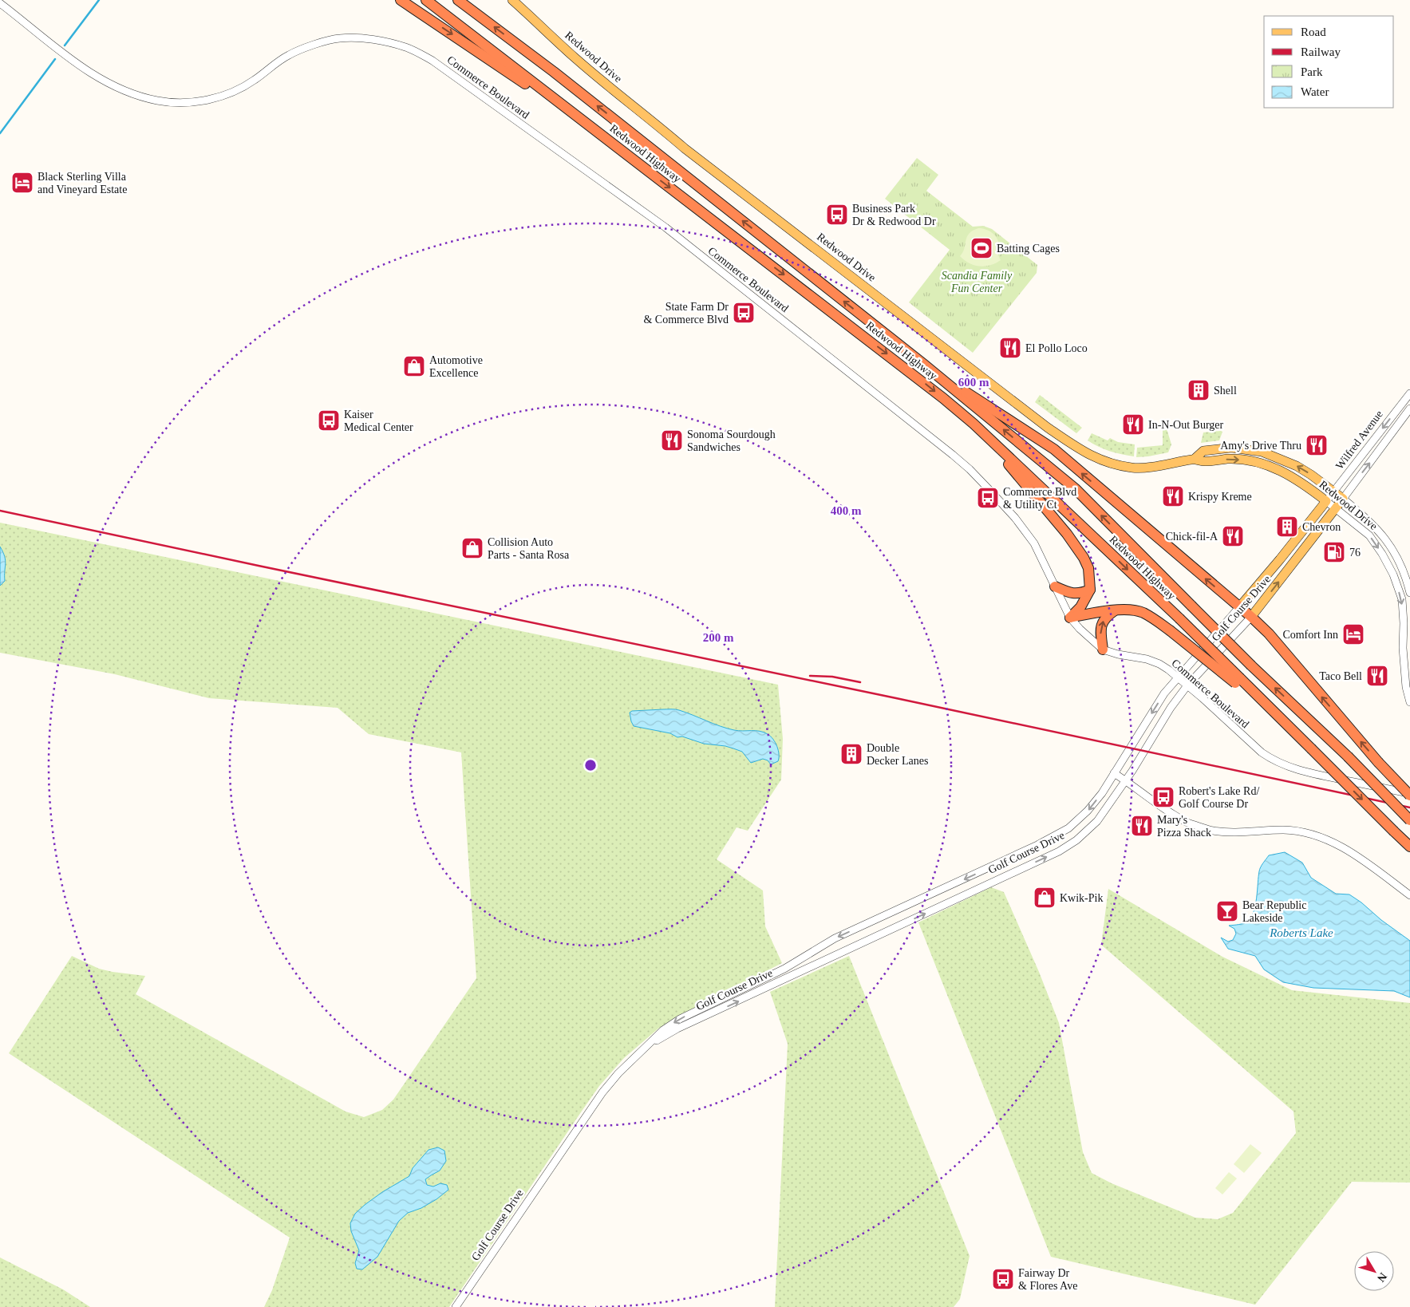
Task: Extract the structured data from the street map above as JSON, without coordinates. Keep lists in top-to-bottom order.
{
  "streets": {
    "highway": ["Redwood Highway"],
    "main road": ["Redwood Drive", "Wilfred Avenue", "Golf Course Drive"],
    "street": ["Commerce Boulevard"]
  },
  "crossings": [
    ["Redwood Drive", "Wilfred Avenue"],
    ["Redwood Drive", "Golf Course Drive"],
    ["Commerce Boulevard", "Golf Course Drive"],
    ["Wilfred Avenue", "Golf Course Drive"]
  ],
  "water": ["Roberts Lake"],
  "parks": ["Scandia Family Fun Center"],
  "places": {
    "hotel": ["Black Sterling Villa and Vineyard Estate", "Comfort Inn"],
    "bus stop": [
      "Business Park Dr & Redwood Dr",
      "State Farm Dr & Commerce Blvd",
      "Kaiser Medical Center",
      "Commerce Blvd & Utility Ct",
      "Robert's Lake Rd/ Golf Course Dr",
      "Fairway Dr & Flores Ave"
    ],
    "sports": ["Batting Cages"],
    "restaurant": [
      "El Pollo Loco",
      "In-N-Out Burger",
      "Sonoma Sourdough Sandwiches",
      "Amy's Drive Thru",
      "Krispy Kreme",
      "Chick-fil-A",
      "Taco Bell",
      "Mary's Pizza Shack"
    ],
    "shop": ["Automotive Excellence", "Collision Auto Parts - Santa Rosa", "Kwik-Pik"],
    "building": ["Shell", "Chevron", "Double Decker Lanes"],
    "fuel station": ["76"],
    "bar": ["Bear Republic Lakeside"]
  },
  "legend": [
    "Road",
    "Railway",
    "Park",
    "Water"
  ],
  "north": "bottom right",
  "rings": ["600 m", "400 m", "200 m"]
}
